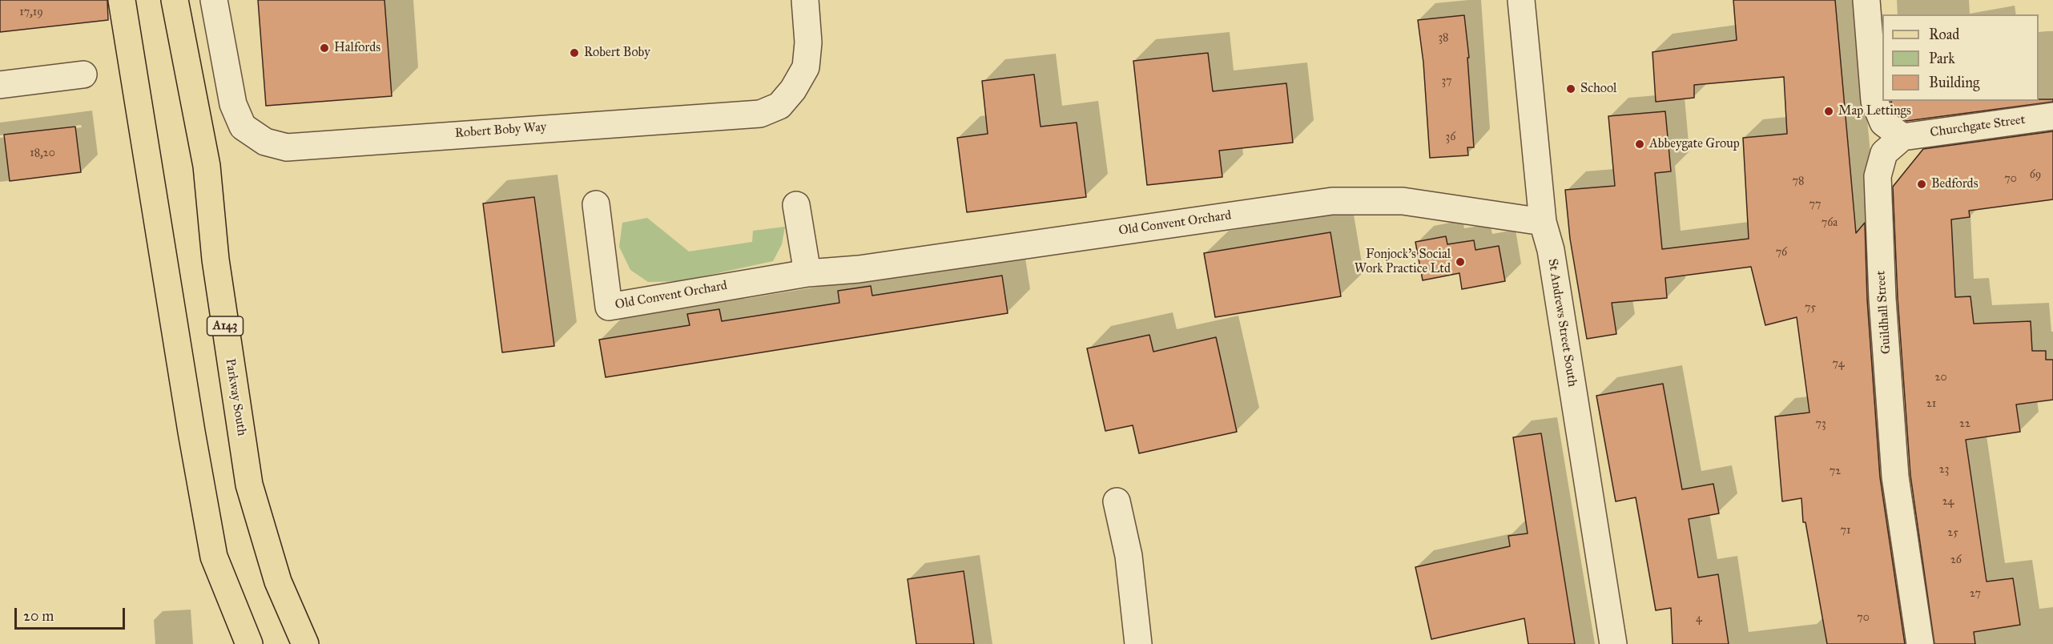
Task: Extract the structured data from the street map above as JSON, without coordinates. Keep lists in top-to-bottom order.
{
  "streets": {
    "main road": ["A143", "Parkway South"],
    "street": [
      "Churchgate Street",
      "Robert Boby Way",
      "Old Convent Orchard",
      "Guildhall Street",
      "St Andrews Street South"
    ]
  },
  "crossings": [
    ["Churchgate Street", "Guildhall Street"],
    ["Old Convent Orchard", "St Andrews Street South"]
  ],
  "places": [
    "Halfords",
    "Robert Boby",
    "School",
    "Map Lettings",
    "Abbeygate Group",
    "Bedfords",
    "Fonjock's Social Work Practice Ltd"
  ],
  "house_numbers": [
    "17,19",
    "38",
    "37",
    "36",
    "18,20",
    "69",
    "70",
    "78",
    "77",
    "76a",
    "76",
    "75",
    "74",
    "20",
    "21",
    "73",
    "22",
    "23",
    "72",
    "24",
    "71",
    "25",
    "26",
    "27",
    "70",
    "4"
  ],
  "legend": ["Road", "Park", "Building"],
  "scale_bar": "20 m"
}
